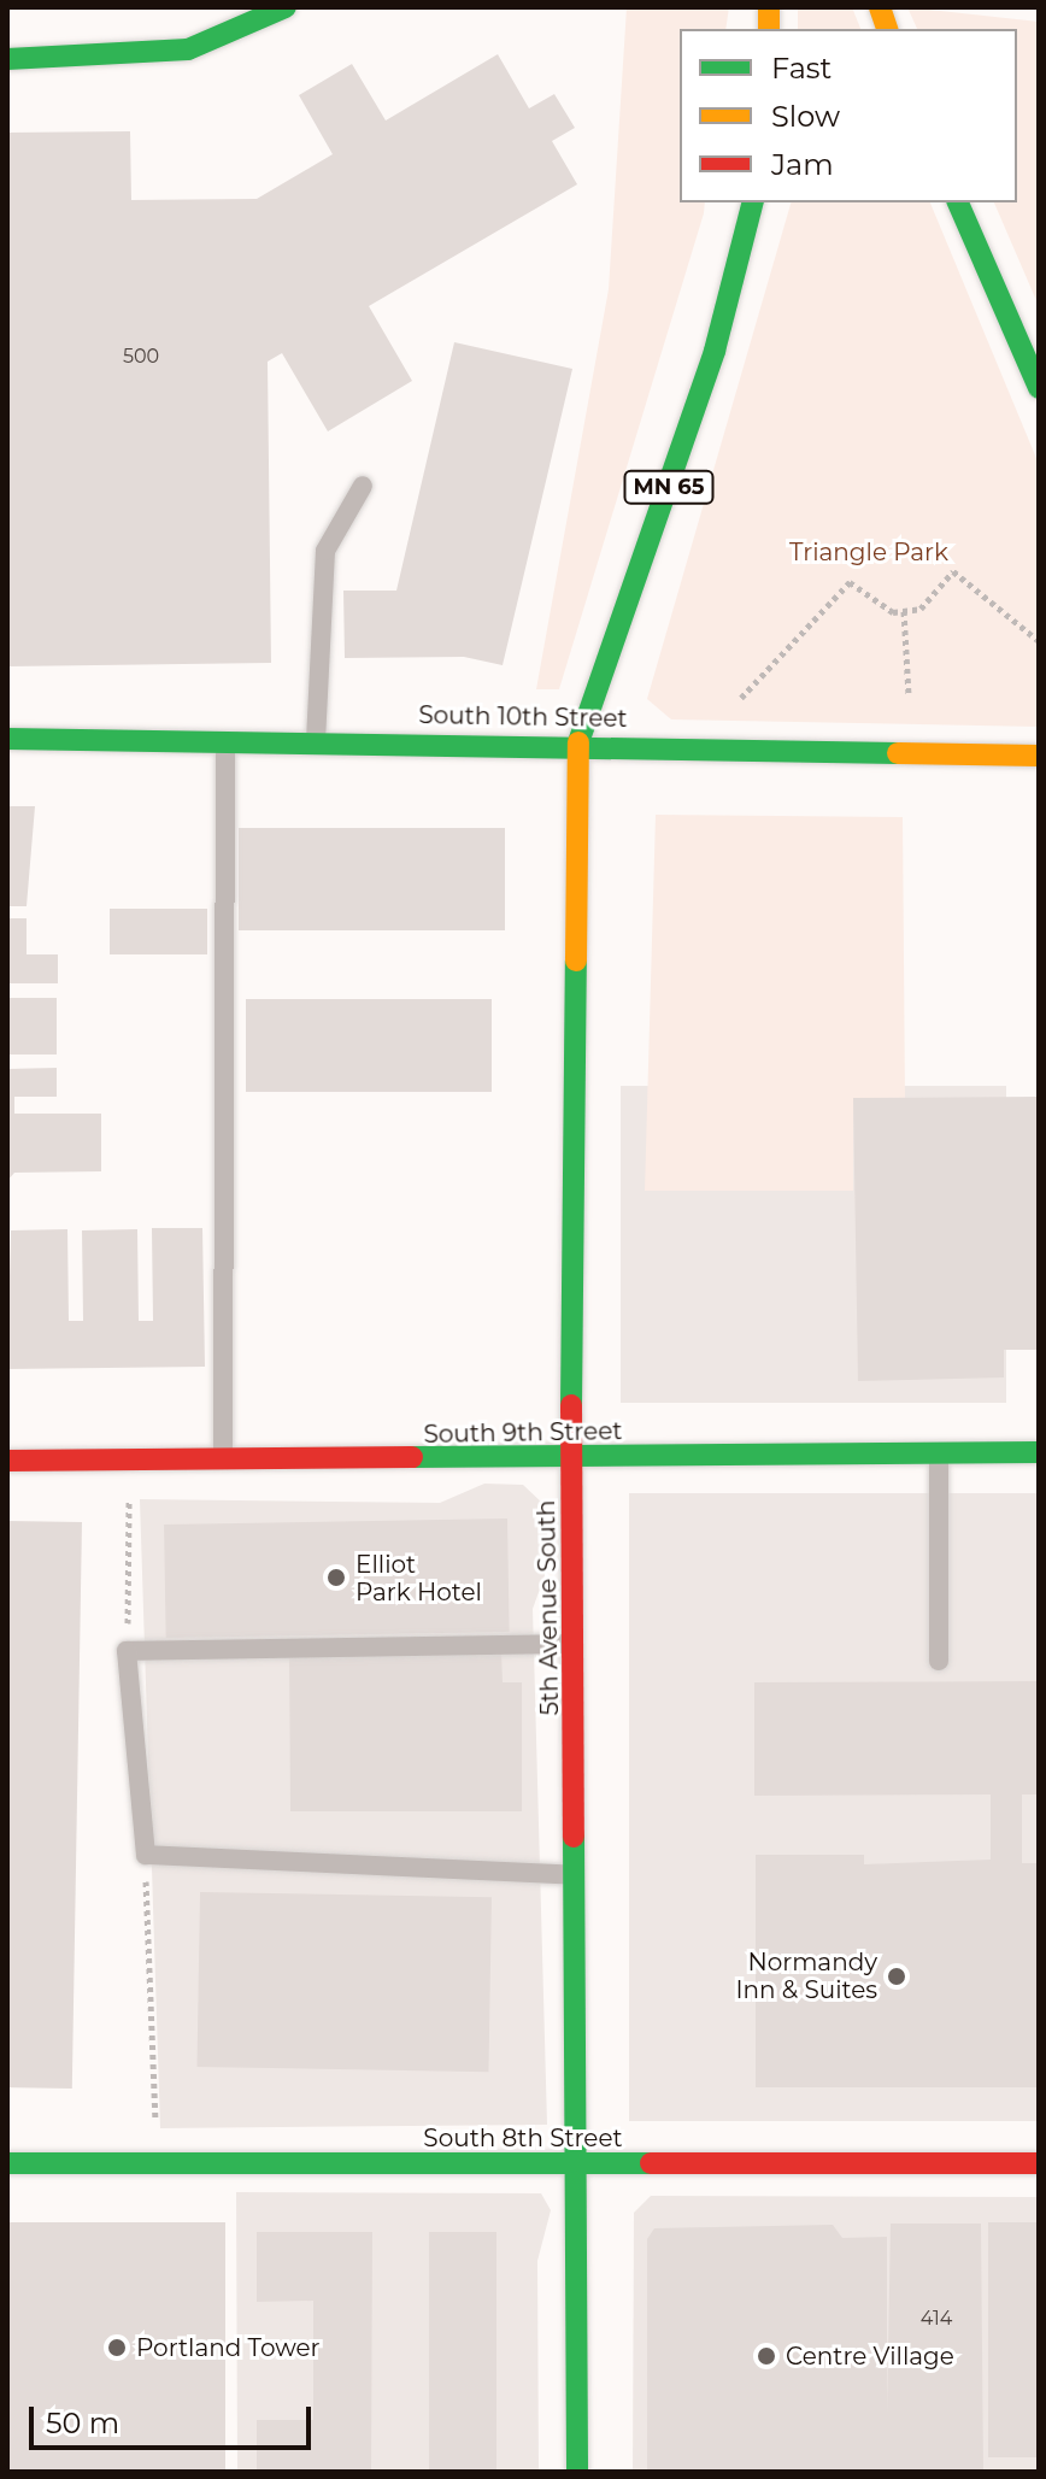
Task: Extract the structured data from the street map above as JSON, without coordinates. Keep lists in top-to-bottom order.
{
  "streets": {
    "main road": [
      "MN 65",
      "South 10th Street",
      "South 9th Street",
      "5th Avenue South",
      "South 8th Street"
    ]
  },
  "crossings": [
    ["MN 65", "South 10th Street"],
    ["MN 65", "5th Avenue South"],
    ["South 10th Street", "5th Avenue South"],
    ["South 9th Street", "5th Avenue South"],
    ["5th Avenue South", "South 8th Street"]
  ],
  "parks": ["Triangle Park"],
  "places": [
    "Elliot Park Hotel",
    "Normandy Inn & Suites",
    "Portland Tower",
    "Centre Village"
  ],
  "house_numbers": ["500", "414"],
  "legend": ["Fast", "Slow", "Jam"],
  "scale_bar": "50 m"
}
